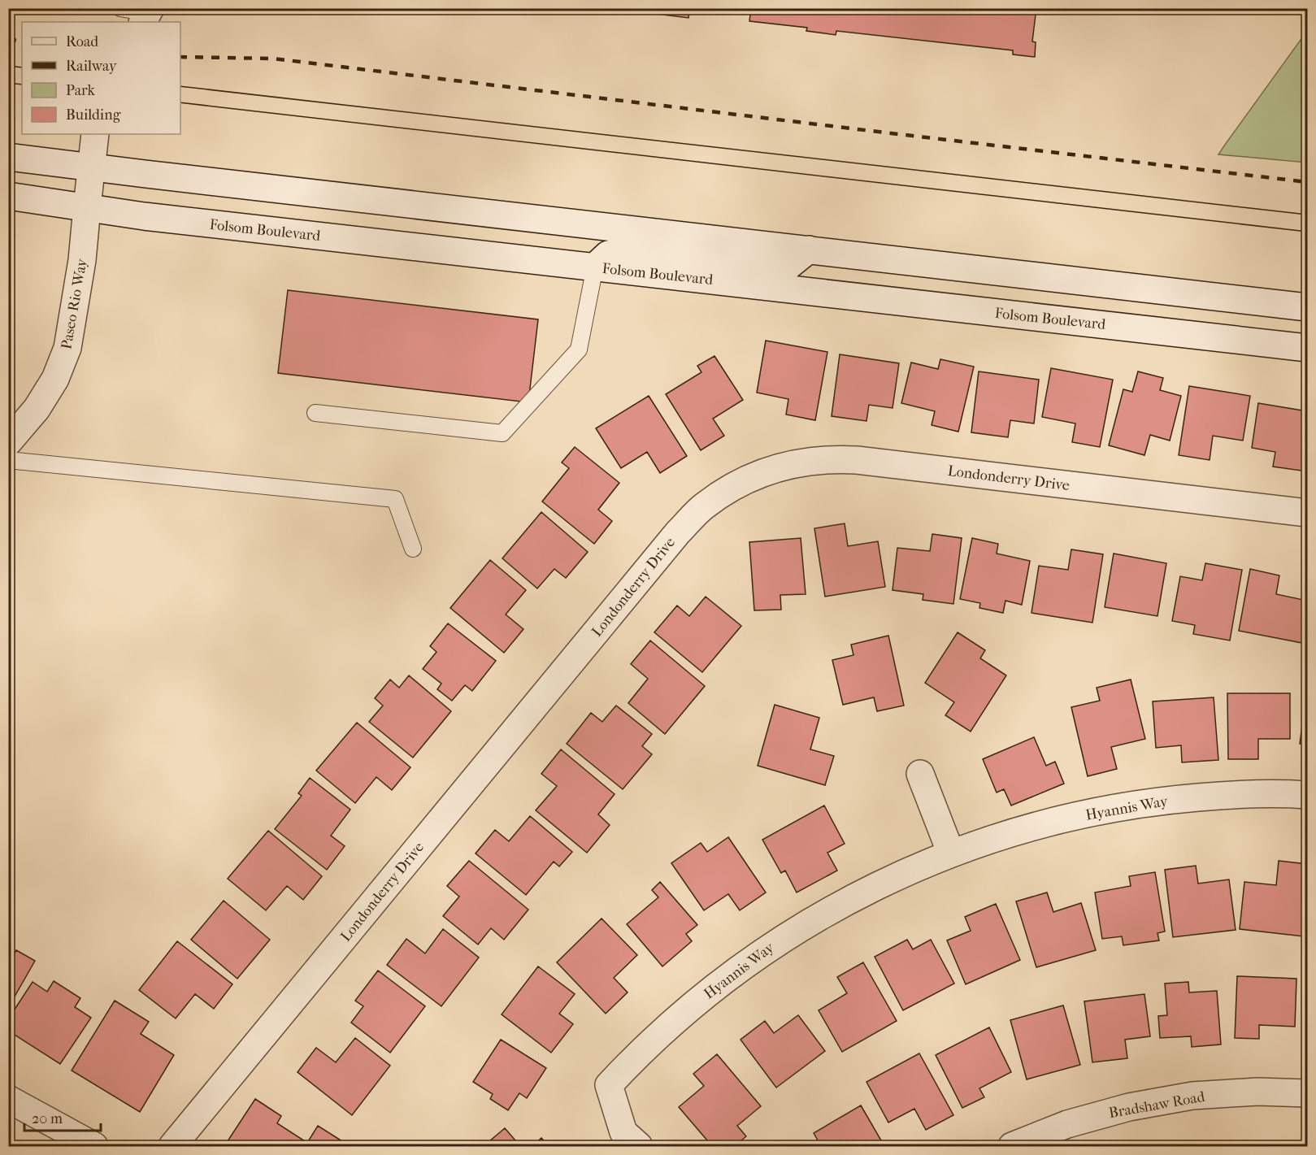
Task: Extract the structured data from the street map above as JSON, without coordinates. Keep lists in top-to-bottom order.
{
  "streets": {
    "street": [
      "Folsom Boulevard",
      "Paseo Rio Way",
      "Londonderry Drive",
      "Hyannis Way",
      "Bradshaw Road"
    ]
  },
  "crossings": [
    ["Folsom Boulevard", "Paseo Rio Way"]
  ],
  "legend": [
    "Road",
    "Railway",
    "Park",
    "Building"
  ],
  "scale_bar": "20 m"
}
